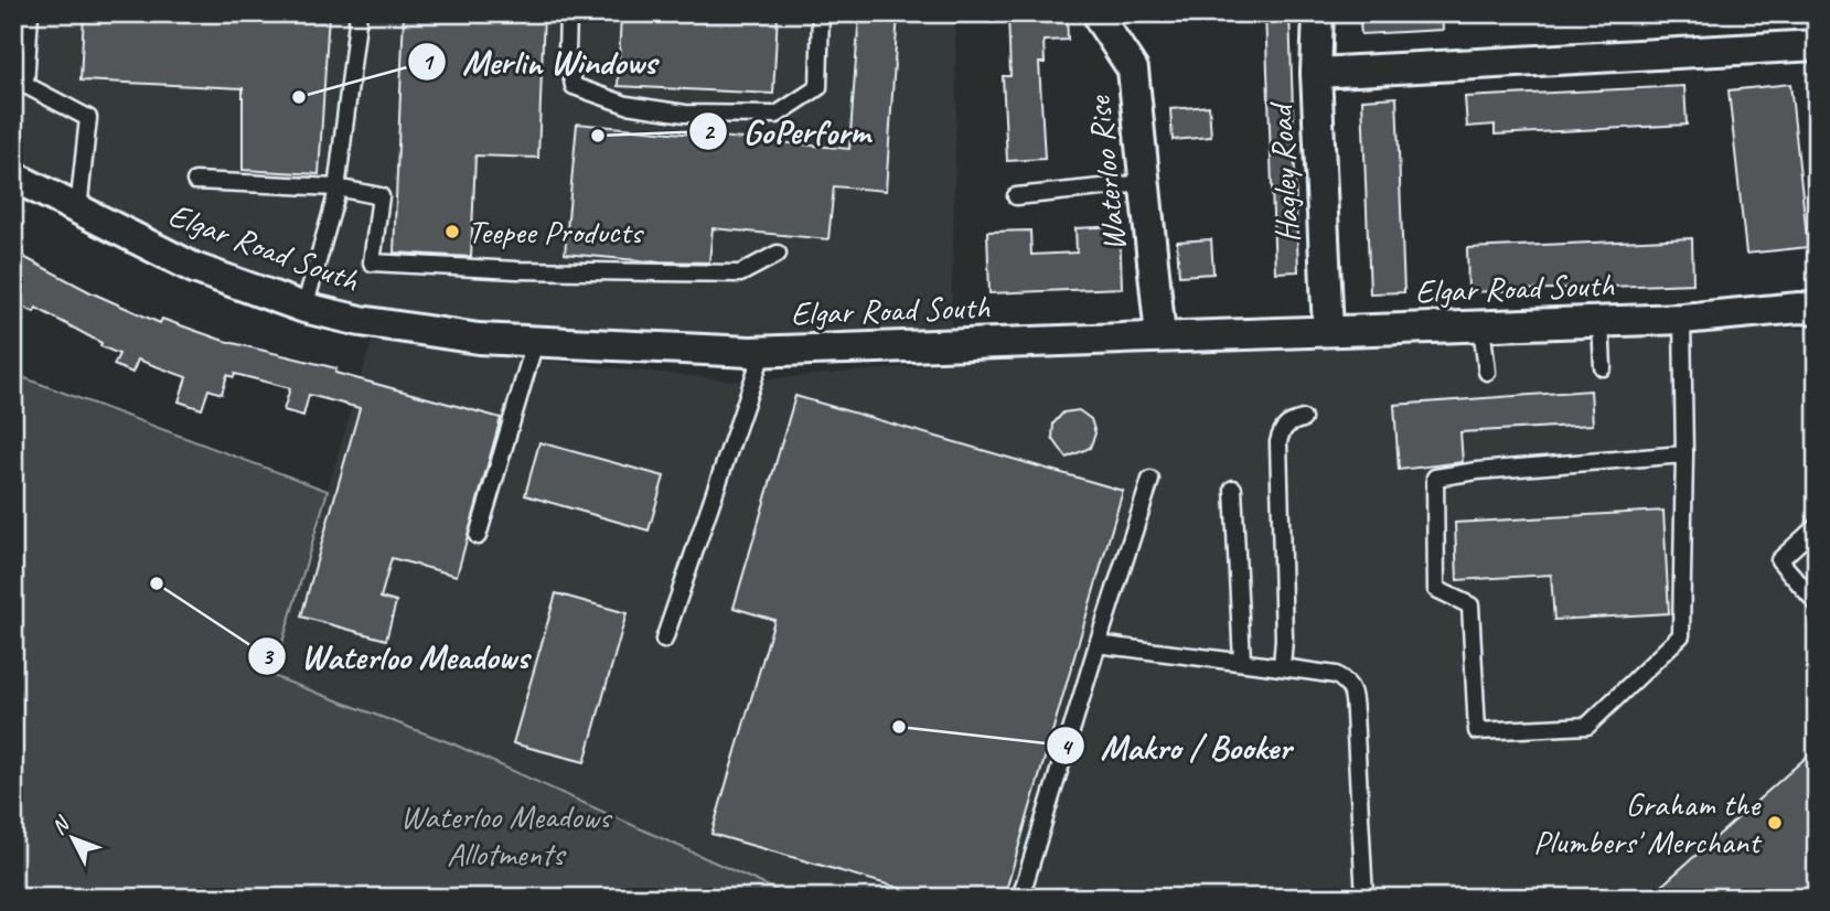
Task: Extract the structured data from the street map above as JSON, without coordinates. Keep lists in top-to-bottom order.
{
  "streets": {
    "street": ["Waterloo Rise", "Hagley Road", "Elgar Road South"]
  },
  "crossings": [
    ["Waterloo Rise", "Elgar Road South"],
    ["Hagley Road", "Elgar Road South"]
  ],
  "parks": ["Waterloo Meadows Allotments"],
  "places": [
    "Merlin Windows",
    "GoPerform",
    "Teepee Products",
    "Waterloo Meadows",
    "Makro / Booker",
    "Graham the Plumbers' Merchant"
  ],
  "north": "top left"
}
